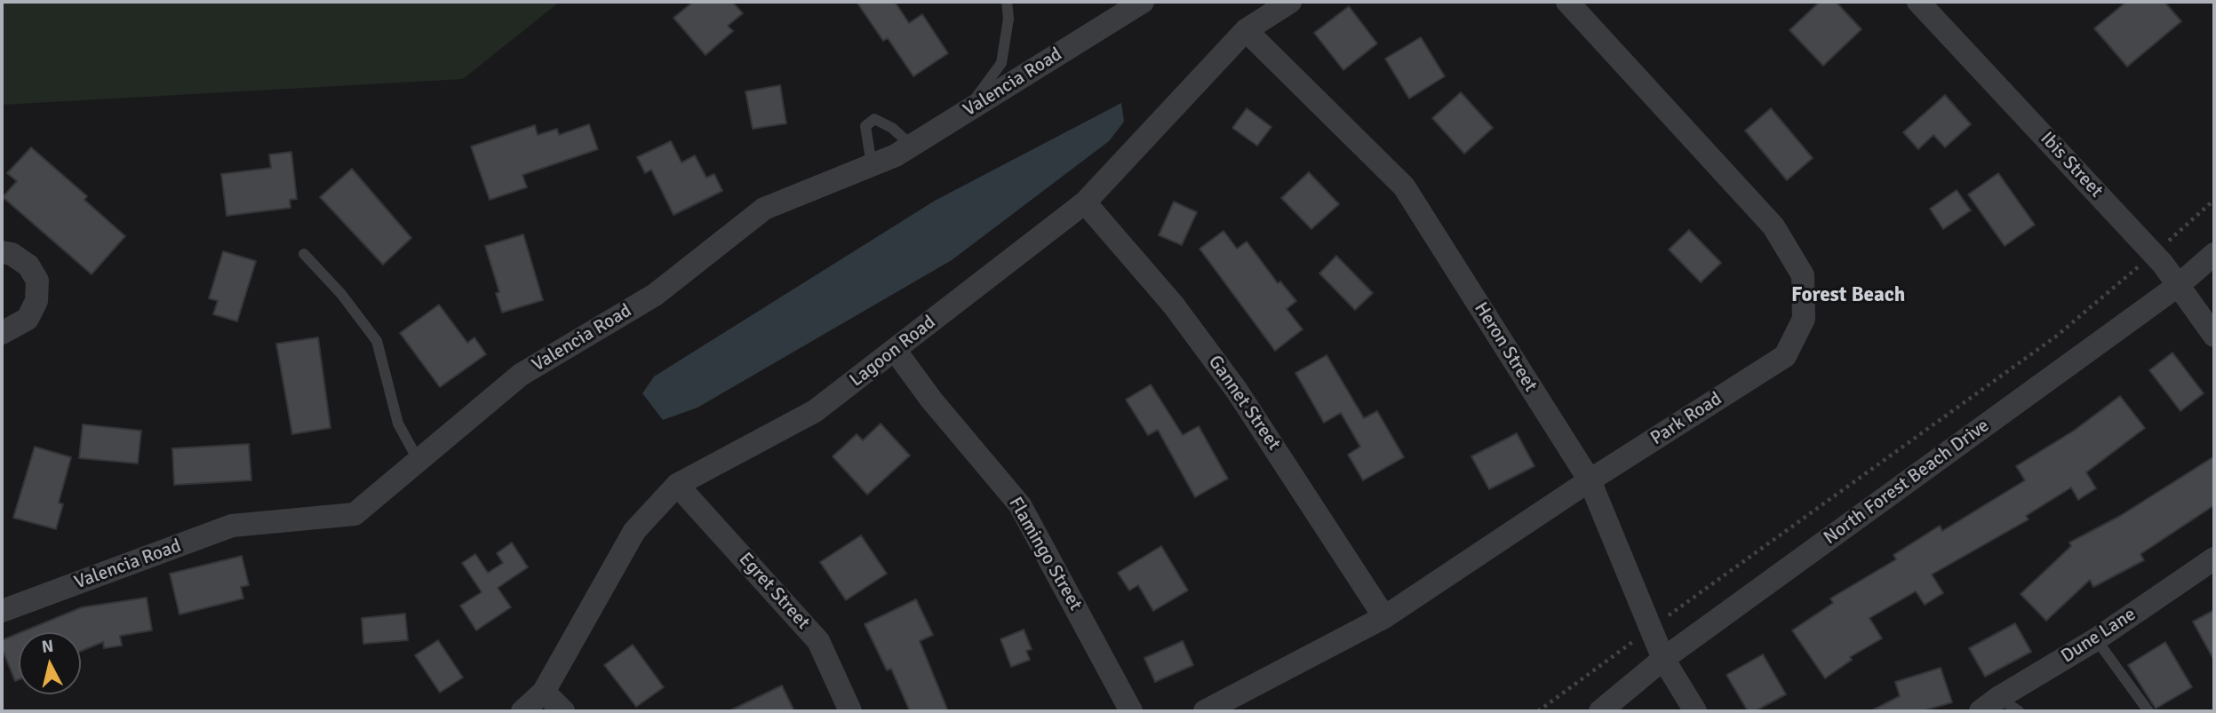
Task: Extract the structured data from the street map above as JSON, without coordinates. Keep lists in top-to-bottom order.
{
  "streets": {
    "street": [
      "Valencia Road",
      "Ibis Street",
      "Heron Street",
      "Lagoon Road",
      "Gannet Street",
      "Park Road",
      "North Forest Beach Drive",
      "Flamingo Street",
      "Egret Street",
      "Dune Lane"
    ]
  },
  "crossings": [
    ["Ibis Street", "North Forest Beach Drive"],
    ["Heron Street", "Lagoon Road"],
    ["Heron Street", "Park Road"],
    ["Heron Street", "North Forest Beach Drive"],
    ["Lagoon Road", "Gannet Street"],
    ["Lagoon Road", "Flamingo Street"],
    ["Lagoon Road", "Egret Street"],
    ["Gannet Street", "Park Road"]
  ],
  "districts": ["Forest Beach"],
  "north": "top"
}
